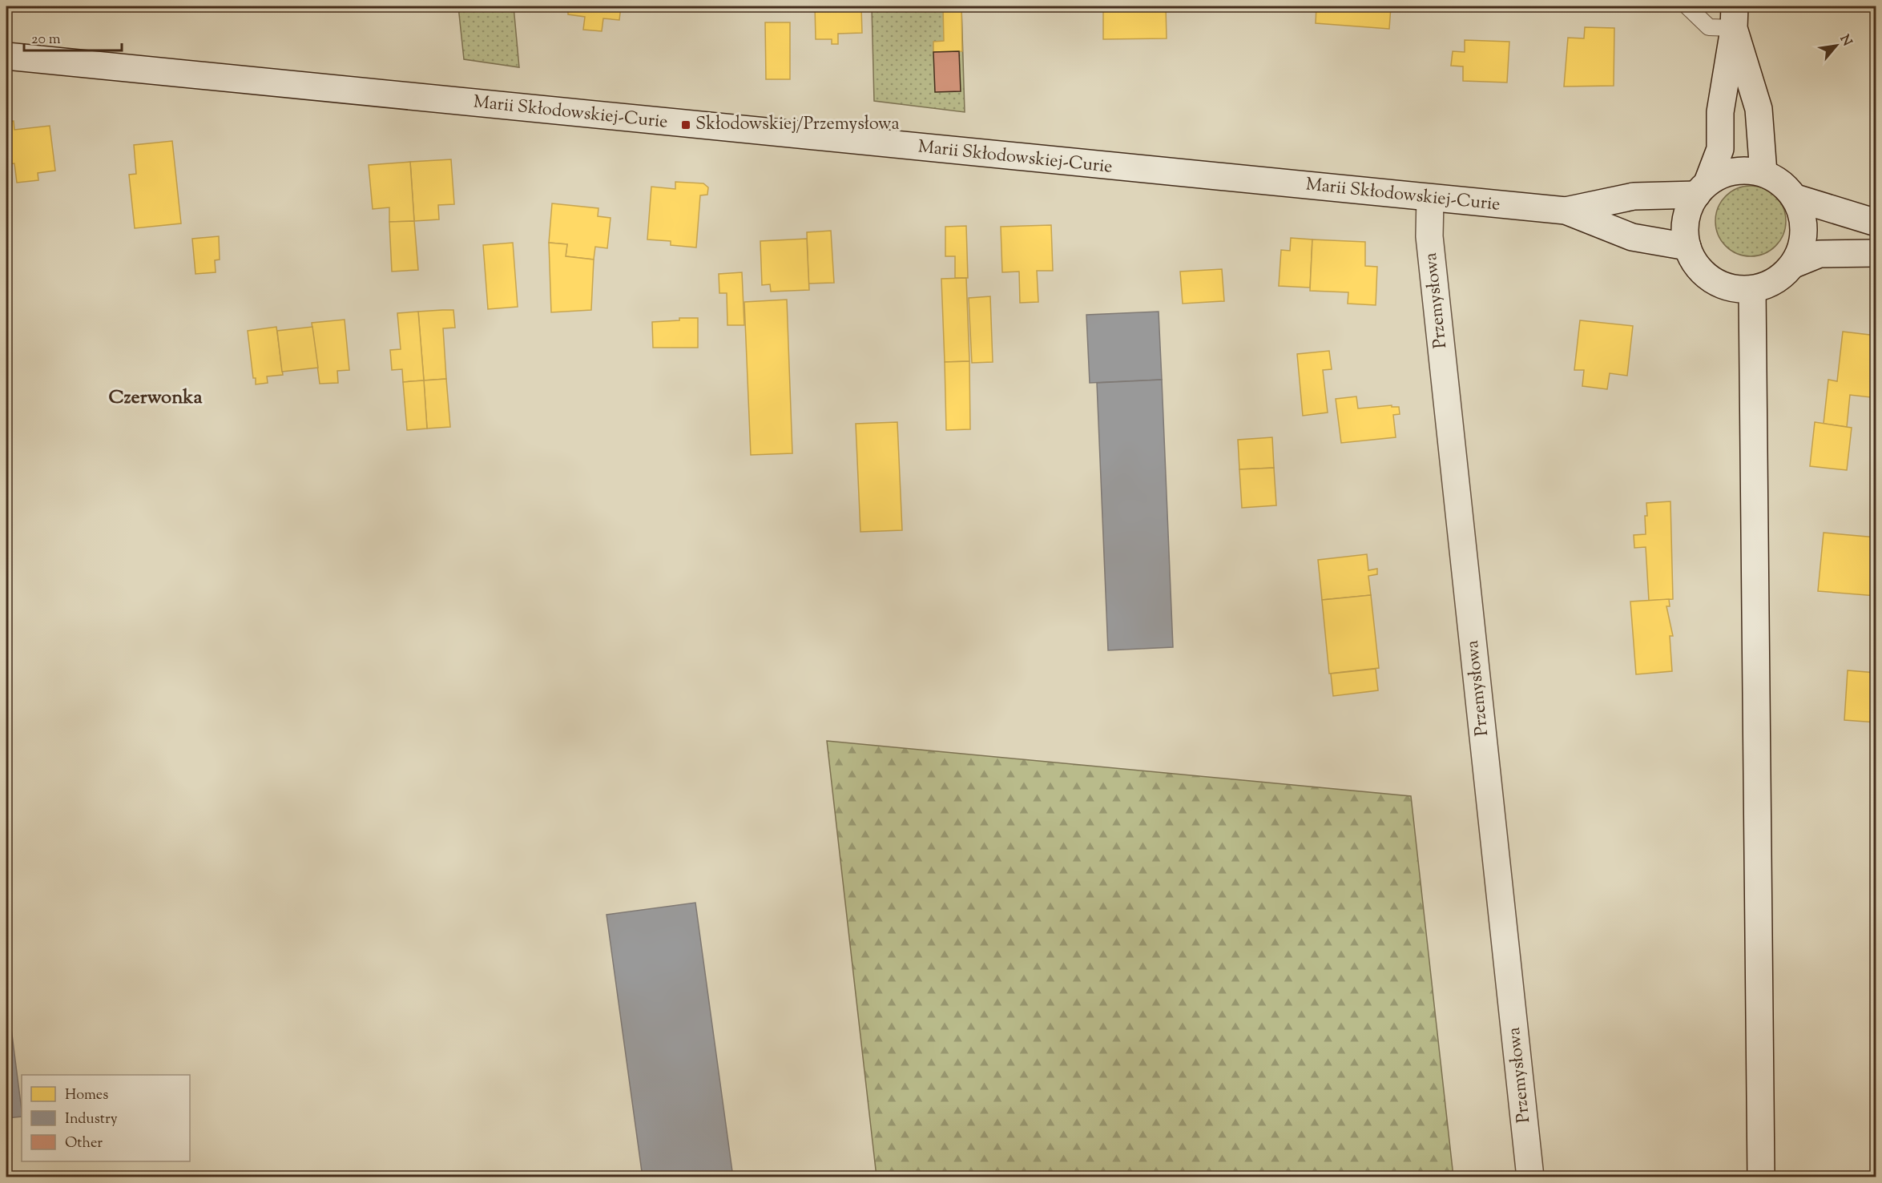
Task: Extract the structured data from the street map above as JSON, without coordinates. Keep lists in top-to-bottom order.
{
  "streets": {
    "street": ["Marii Skłodowskiej-Curie", "Przemysłowa"]
  },
  "crossings": [
    ["Marii Skłodowskiej-Curie", "Przemysłowa"]
  ],
  "districts": ["Czerwonka"],
  "places": {
    "transit": ["Skłodowskiej/Przemysłowa"]
  },
  "legend": ["Homes", "Industry", "Other"],
  "scale_bar": "20 m",
  "north": "top right"
}
